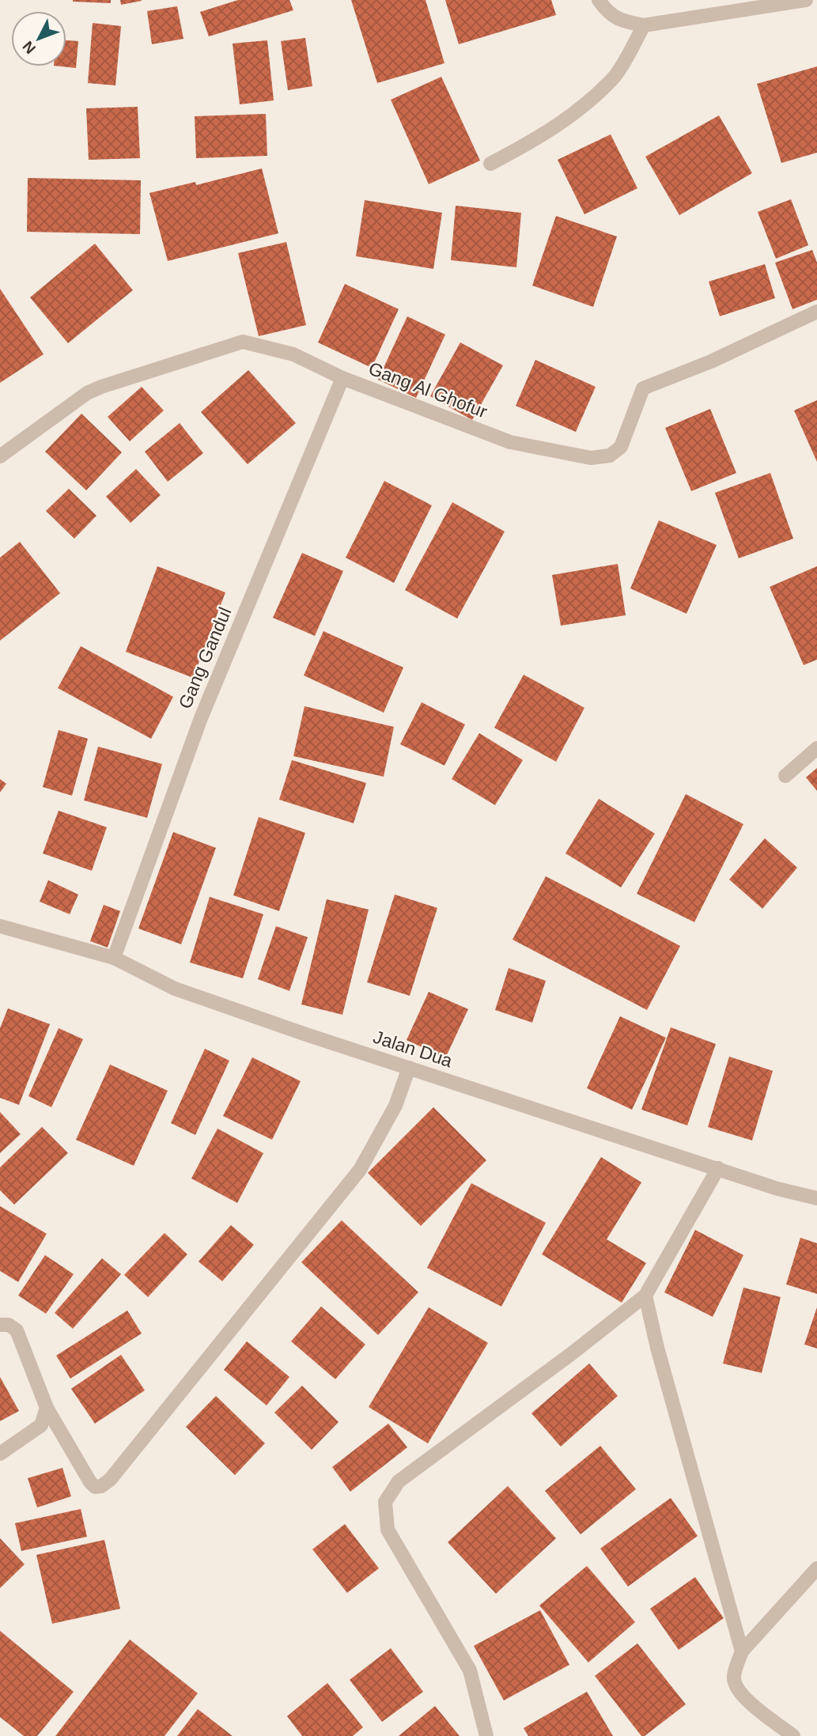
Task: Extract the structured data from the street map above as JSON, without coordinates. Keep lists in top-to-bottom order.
{
  "streets": {
    "street": ["Gang Al Ghofur", "Gang Gandul", "Jalan Dua"]
  },
  "crossings": [
    ["Gang Al Ghofur", "Gang Gandul"],
    ["Gang Gandul", "Jalan Dua"]
  ],
  "north": "bottom left"
}
